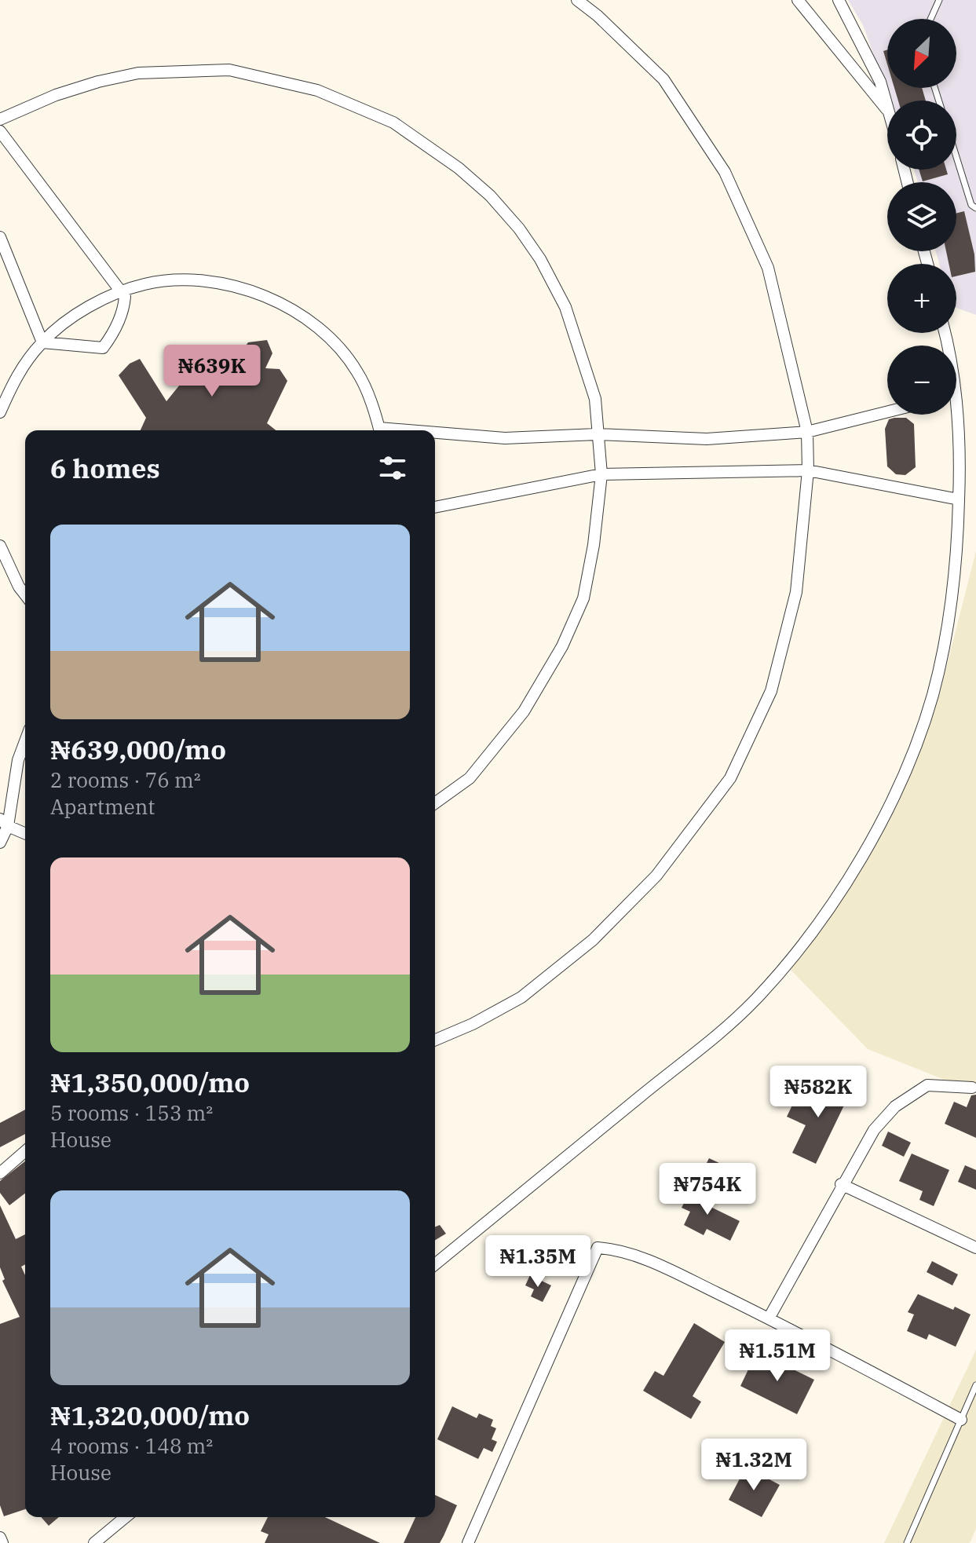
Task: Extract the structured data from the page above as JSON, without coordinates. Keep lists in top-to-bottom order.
{
  "north": "bottom left",
  "page": {
    "map_buttons": ["+", "−"],
    "price": [
      "₦639K",
      "₦582K",
      "₦754K",
      "₦1.35M",
      "₦1.51M",
      "₦1.32M"
    ],
    "heading": "6 homes",
    "list": [
      {
        "name": "₦639,000/mo",
        "note": "2 rooms · 76 m² · Apartment"
      },
      {
        "name": "₦1,350,000/mo",
        "note": "5 rooms · 153 m² · House"
      },
      {
        "name": "₦1,320,000/mo",
        "note": "4 rooms · 148 m² · House"
      }
    ]
  }
}
